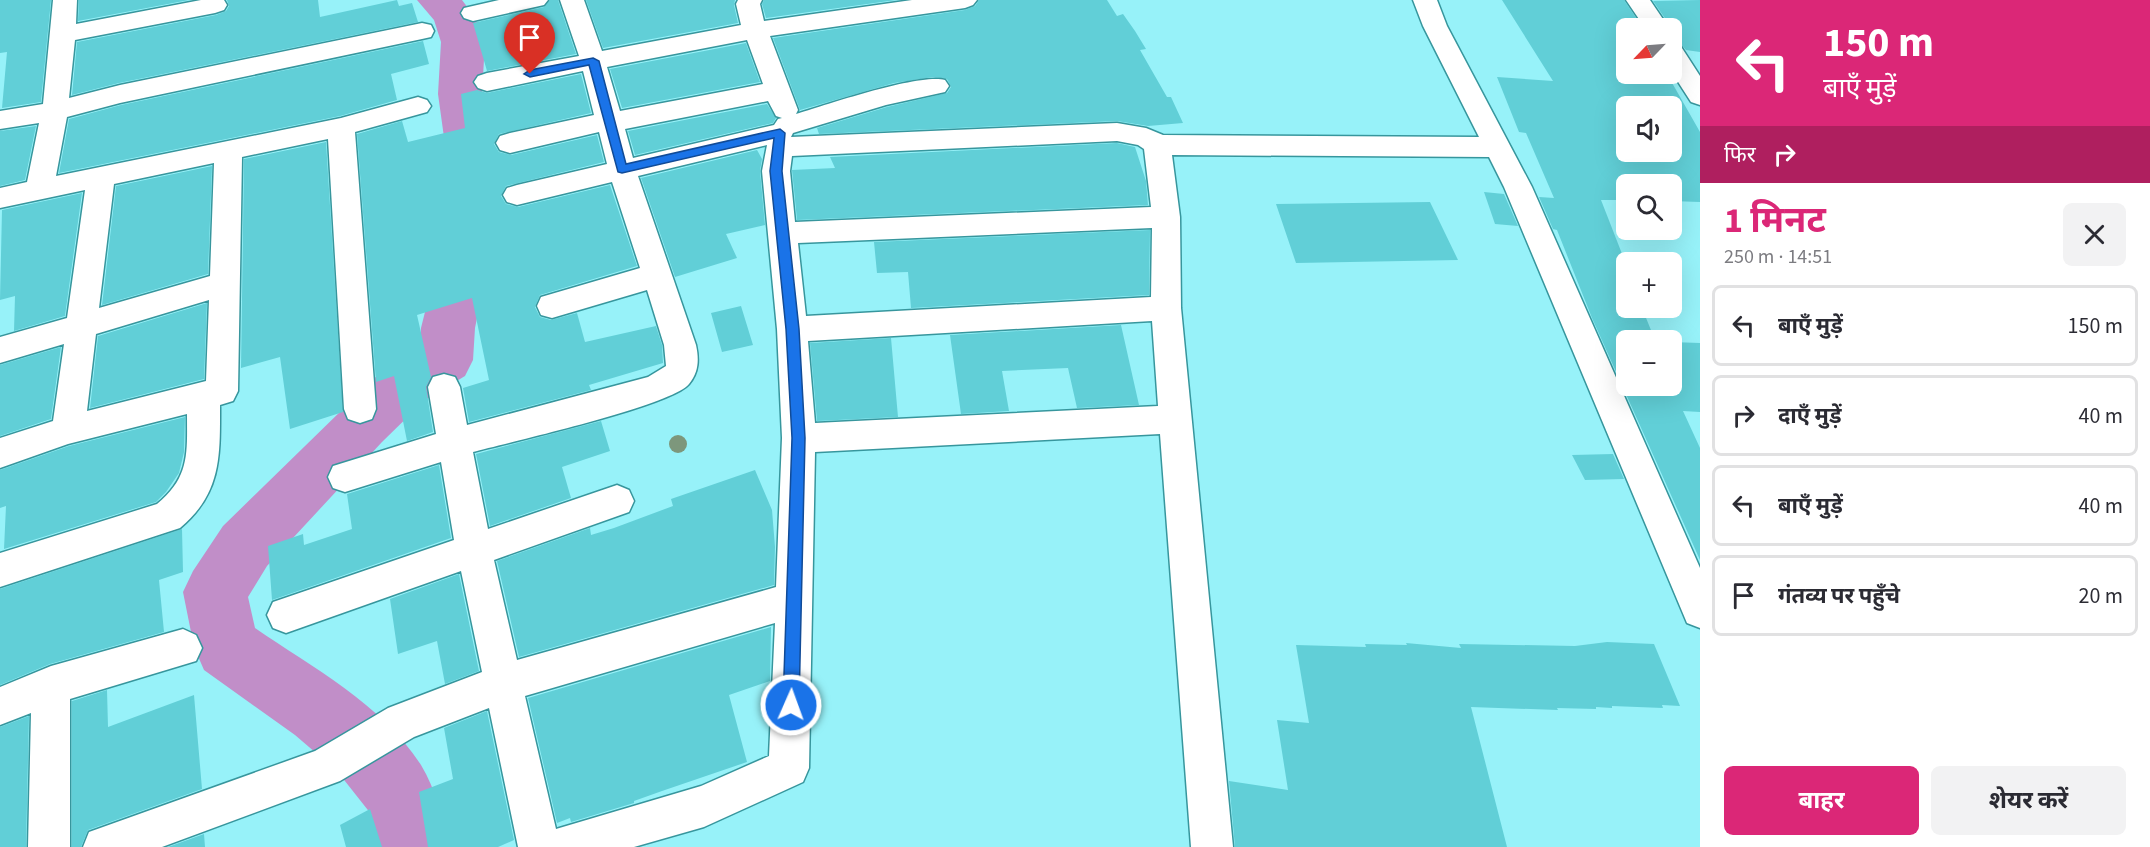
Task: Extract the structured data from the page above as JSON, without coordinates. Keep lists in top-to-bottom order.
{
  "north": "bottom left",
  "page": {
    "turn": ["150 m", "बाएँ मुड़ें"],
    "map_buttons": ["+", "−"],
    "then": "फिर",
    "heading": ["1 मिनट", "250 m · 14:51"],
    "list": [
      {
        "name": "बाएँ मुड़ें",
        "value": "150 m"
      },
      {
        "name": "दाएँ मुड़ें",
        "value": "40 m"
      },
      {
        "name": "बाएँ मुड़ें",
        "value": "40 m"
      },
      {
        "name": "गंतव्य पर पहुँचे",
        "value": "20 m"
      }
    ],
    "buttons": ["बाहर", "शेयर करें"]
  }
}
